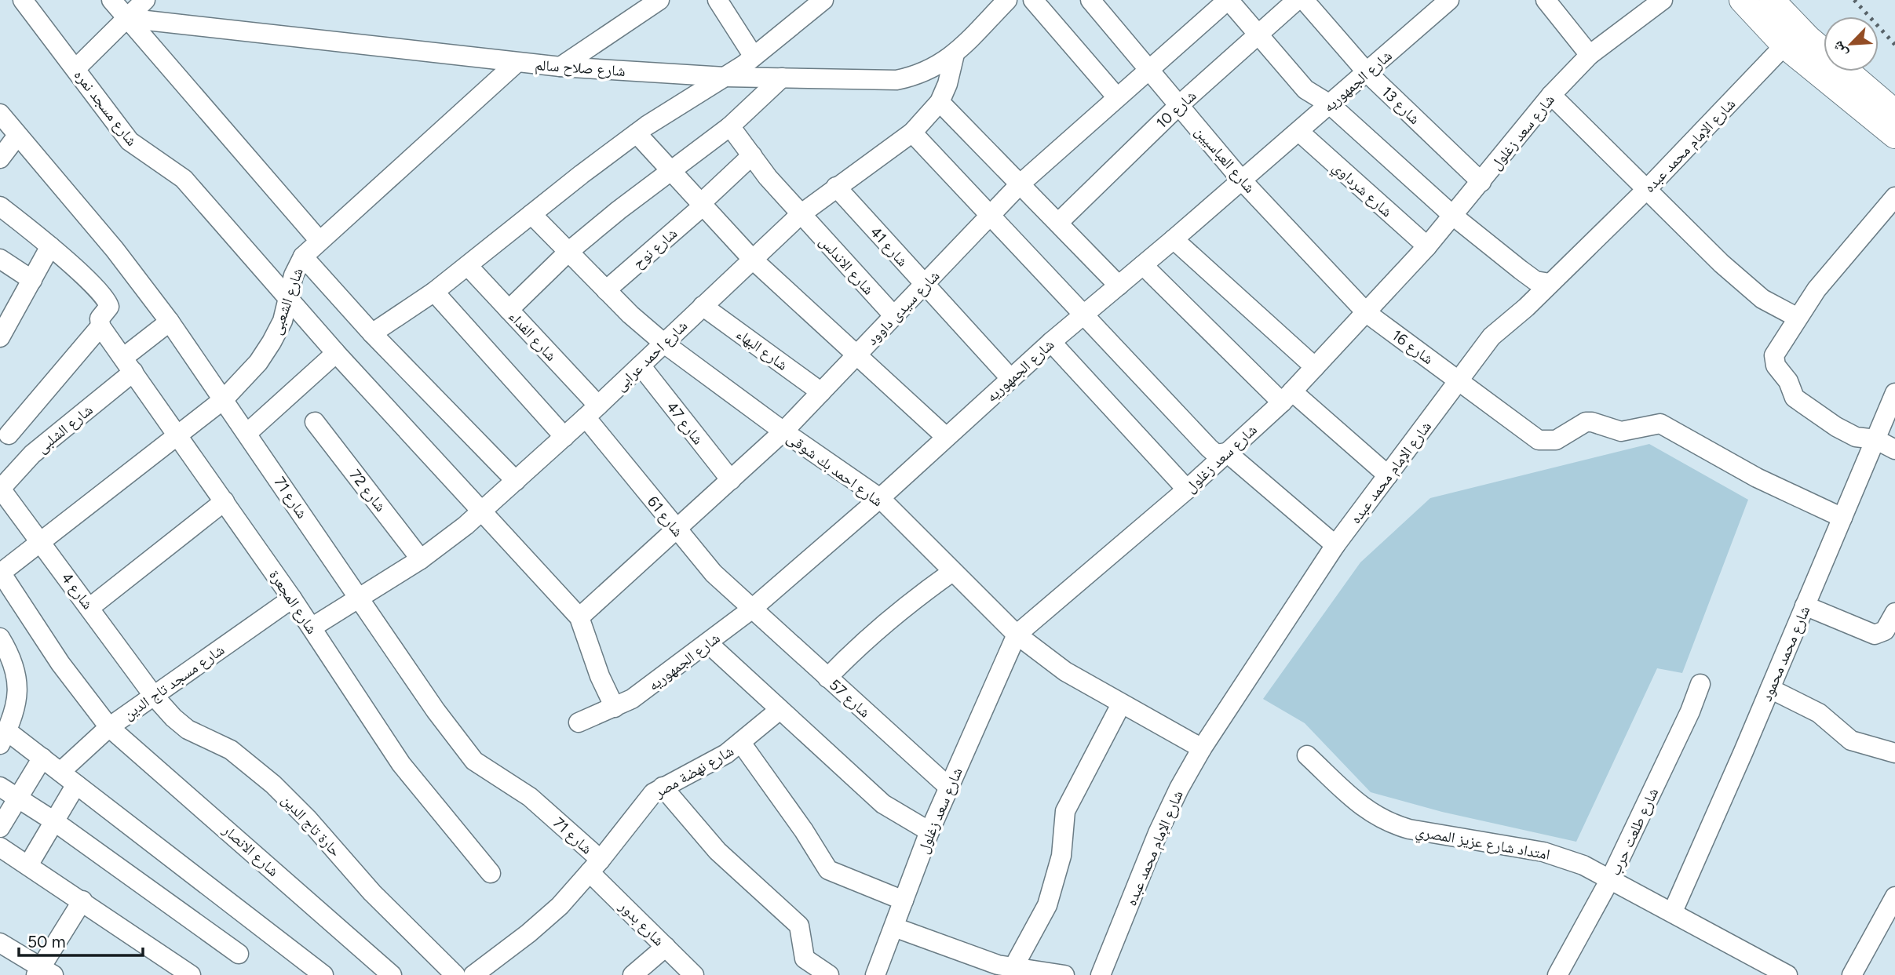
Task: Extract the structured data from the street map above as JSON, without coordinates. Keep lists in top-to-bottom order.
{
  "streets": {
    "street": [
      "شارع صلاح سالم",
      "شارع الجمهوريه",
      "شارع 13",
      "شارع مسجد نمره",
      "شارع 10",
      "شارع سعد زغلول",
      "شارع الإمام محمد عبده",
      "شارع العباسيين",
      "شارع شرداوي",
      "شارع 41",
      "شارع نوح",
      "شارع الاندلس",
      "شارع الشعبى",
      "شارع سيدى داوود",
      "شارع الفداء",
      "شارع 16",
      "شارع البهاء",
      "شارع احمد عرابى",
      "شارع 47",
      "شارع الشلبى",
      "شارع احمد بك شوقى",
      "شارع 72",
      "شارع 71",
      "شارع 61",
      "شارع 4",
      "شارع المجعرة",
      "شارع محمد محمود",
      "شارع مسجد تاج الدين",
      "شارع 57",
      "شارع نهضة مصر",
      "حارة تاج الدين",
      "شارع طلعت حرب",
      "امتداد شارع عزيز المصري",
      "شارع الانصار",
      "شارع بدور"
    ]
  },
  "crossings": [
    ["شارع صلاح سالم", "شارع الشعبى"],
    ["شارع صلاح سالم", "شارع احمد عرابى"],
    ["شارع الجمهوريه", "شارع 13"],
    ["شارع الجمهوريه", "شارع العباسيين"],
    ["شارع الجمهوريه", "شارع شرداوي"],
    ["شارع الجمهوريه", "شارع 41"],
    ["شارع الجمهوريه", "شارع احمد بك شوقى"],
    ["شارع الجمهوريه", "شارع 61"],
    ["شارع الجمهوريه", "شارع 57"],
    ["شارع 13", "شارع سعد زغلول"],
    ["شارع مسجد نمره", "شارع الشعبى"],
    ["شارع مسجد نمره", "شارع سيدى داوود"],
    ["شارع مسجد نمره", "شارع احمد عرابى"],
    ["شارع 10", "شارع العباسيين"],
    ["شارع سعد زغلول", "شارع العباسيين"],
    ["شارع سعد زغلول", "شارع شرداوي"],
    ["شارع سعد زغلول", "شارع 16"],
    ["شارع سعد زغلول", "شارع احمد بك شوقى"],
    ["شارع سعد زغلول", "شارع 57"],
    ["شارع الإمام محمد عبده", "شارع 16"],
    ["شارع الإمام محمد عبده", "شارع احمد بك شوقى"],
    ["شارع العباسيين", "شارع سيدى داوود"],
    ["شارع العباسيين", "شارع 16"],
    ["شارع 41", "شارع سيدى داوود"],
    ["شارع 41", "شارع احمد عرابى"],
    ["شارع نوح", "شارع الاندلس"],
    ["شارع نوح", "شارع احمد بك شوقى"],
    ["شارع الاندلس", "شارع سيدى داوود"],
    ["شارع الاندلس", "شارع احمد عرابى"],
    ["شارع الشعبى", "شارع 71"],
    ["شارع الشعبى", "شارع 4"],
    ["شارع الشعبى", "شارع المجعرة"],
    ["شارع الشعبى", "شارع الانصار"],
    ["شارع سيدى داوود", "شارع البهاء"],
    ["شارع سيدى داوود", "شارع 47"],
    ["شارع سيدى داوود", "شارع احمد بك شوقى"],
    ["شارع سيدى داوود", "شارع 61"],
    ["شارع الفداء", "شارع احمد عرابى"],
    ["شارع الفداء", "شارع 61"],
    ["شارع 16", "شارع محمد محمود"],
    ["شارع البهاء", "شارع احمد عرابى"],
    ["شارع احمد عرابى", "شارع 47"],
    ["شارع احمد عرابى", "شارع احمد بك شوقى"],
    ["شارع احمد عرابى", "شارع 72"],
    ["شارع احمد عرابى", "شارع 71"],
    ["شارع احمد عرابى", "شارع 61"],
    ["شارع احمد عرابى", "شارع المجعرة"],
    ["شارع الشلبى", "شارع 71"],
    ["شارع الشلبى", "شارع 4"],
    ["شارع الشلبى", "شارع المجعرة"],
    ["شارع 71", "شارع نهضة مصر"],
    ["شارع 71", "شارع بدور"],
    ["شارع 61", "شارع 57"],
    ["شارع 4", "شارع مسجد تاج الدين"],
    ["شارع 4", "حارة تاج الدين"],
    ["شارع المجعرة", "شارع مسجد تاج الدين"],
    ["شارع محمد محمود", "امتداد شارع عزيز المصري"],
    ["شارع مسجد تاج الدين", "حارة تاج الدين"],
    ["شارع مسجد تاج الدين", "شارع الانصار"],
    ["شارع نهضة مصر", "شارع بدور"],
    ["شارع طلعت حرب", "امتداد شارع عزيز المصري"]
  ],
  "scale_bar": "50 m",
  "north": "bottom left"
}
